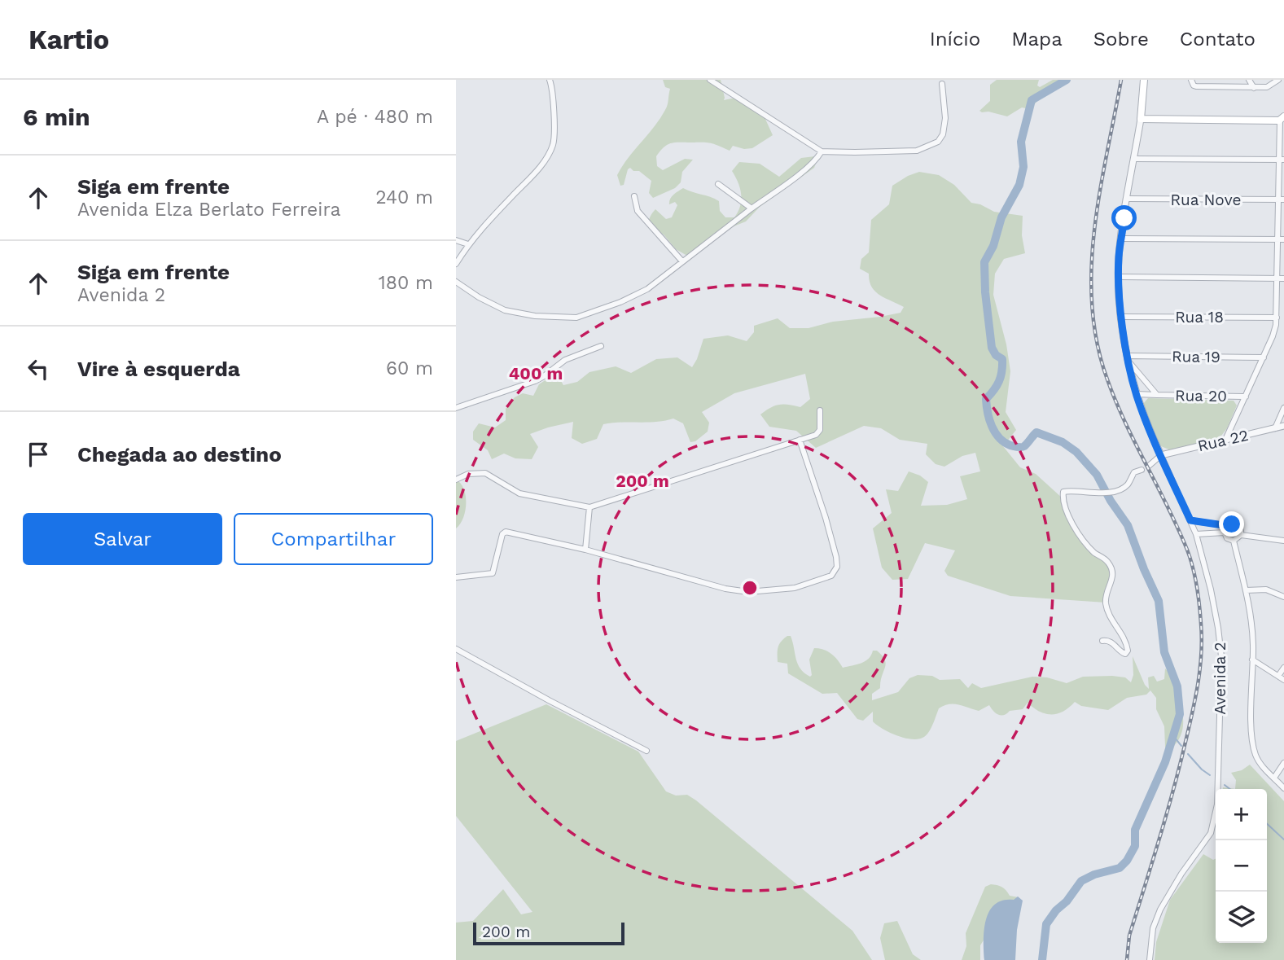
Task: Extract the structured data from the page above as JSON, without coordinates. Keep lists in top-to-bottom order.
{
  "streets": {
    "street": [
      "Rua Nove",
      "Rua 18",
      "Rua 19",
      "Rua 20",
      "Rua 22",
      "Avenida 2"
    ]
  },
  "crossings": [
    ["Rua Nove", "Avenida 2"],
    ["Rua 18", "Avenida 2"],
    ["Rua 19", "Rua 20"],
    ["Rua 19", "Avenida 2"],
    ["Rua 20", "Avenida 2"],
    ["Rua 22", "Avenida 2"]
  ],
  "scale_bar": "200 m",
  "page": {
    "header": "Kartio",
    "nav": [
      "Início",
      "Mapa",
      "Sobre",
      "Contato"
    ],
    "heading": ["6 min", "A pé · 480 m"],
    "list": [
      ["Siga em frente", "Avenida Elza Berlato Ferreira", "240 m"],
      ["Siga em frente", "Avenida 2", "180 m"],
      ["Vire à esquerda", "60 m"],
      "Chegada ao destino"
    ],
    "buttons": ["Salvar", "Compartilhar"],
    "map_buttons": ["+", "−"],
    "scale": "200 m"
  },
  "rings": ["400 m", "200 m"]
}
